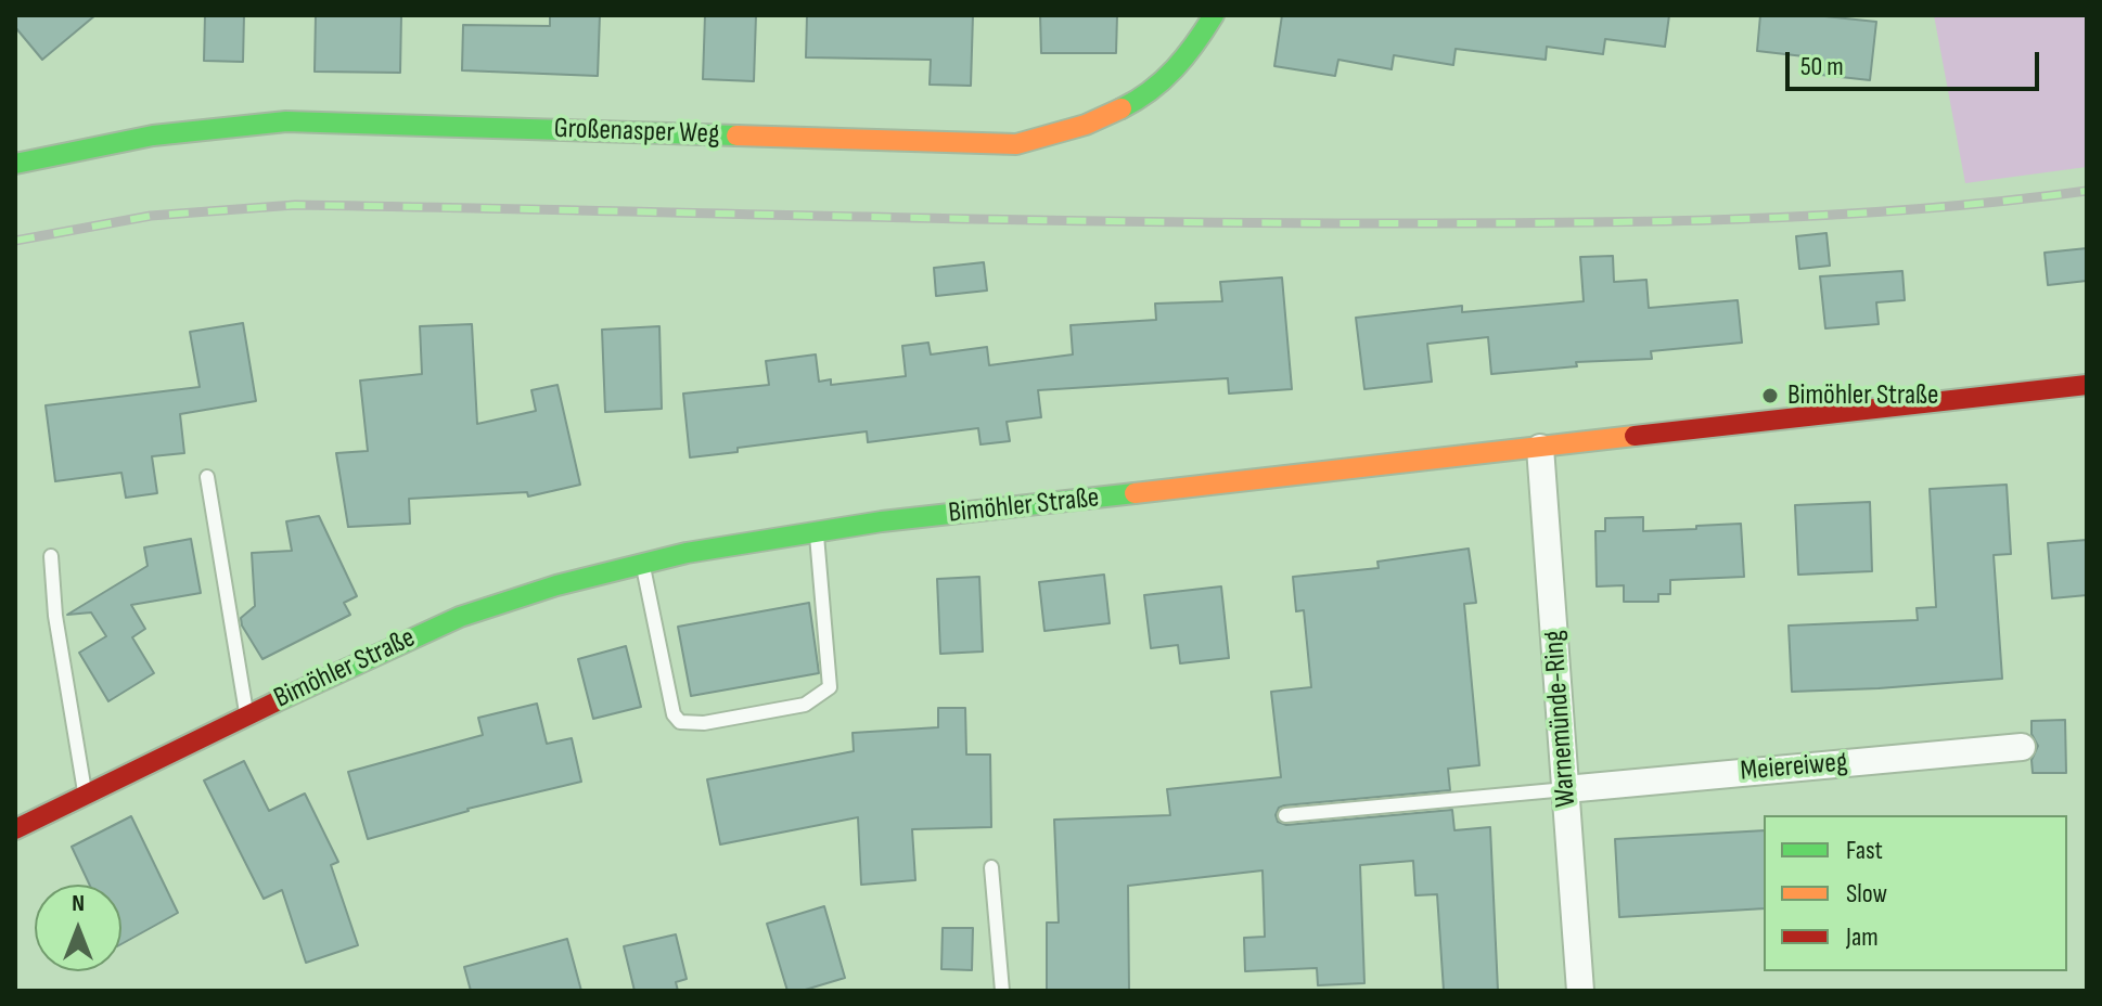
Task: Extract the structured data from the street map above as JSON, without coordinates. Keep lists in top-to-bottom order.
{
  "streets": {
    "street": [
      "Großenasper Weg",
      "Bimöhler Straße",
      "Warnemünde-Ring",
      "Meiereiweg"
    ]
  },
  "crossings": [
    ["Bimöhler Straße", "Warnemünde-Ring"],
    ["Warnemünde-Ring", "Meiereiweg"]
  ],
  "places": ["Bimöhler Straße"],
  "legend": ["Fast", "Slow", "Jam"],
  "scale_bar": "50 m",
  "north": "top"
}
